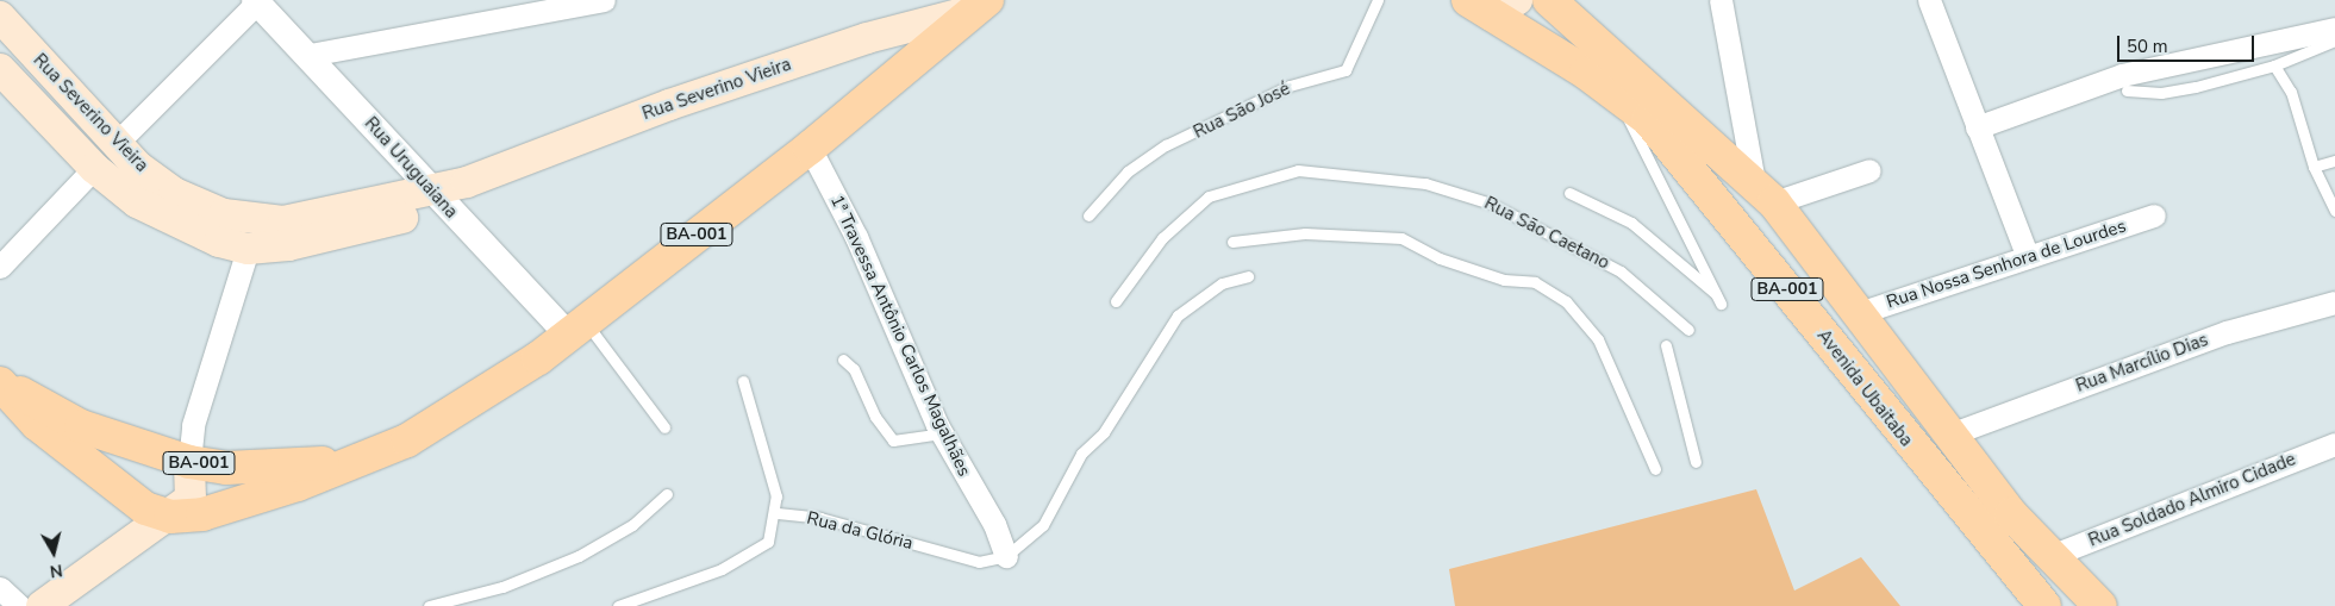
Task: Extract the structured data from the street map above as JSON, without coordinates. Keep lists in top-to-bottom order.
{
  "streets": {
    "main road": ["Rua Severino Vieira", "BA-001", "Avenida Ubaitaba"],
    "street": [
      "Rua Uruguaiana",
      "Rua Nossa Senhora de Lourdes",
      "1ª Travessa Antônio Carlos Magalhães",
      "Rua Marcílio Dias",
      "Rua Soldado Almiro Cidade"
    ],
    "lane": ["Rua São José", "Rua São Caetano", "Rua da Glória"]
  },
  "crossings": [
    ["Rua Severino Vieira", "Rua Uruguaiana"],
    ["Rua Severino Vieira", "BA-001"],
    ["Rua Uruguaiana", "BA-001"],
    ["BA-001", "Rua Nossa Senhora de Lourdes"],
    ["BA-001", "1ª Travessa Antônio Carlos Magalhães"],
    ["BA-001", "Rua Marcílio Dias"],
    ["BA-001", "Rua Soldado Almiro Cidade"],
    ["1ª Travessa Antônio Carlos Magalhães", "Rua da Glória"]
  ],
  "scale_bar": "50 m",
  "north": "bottom"
}
